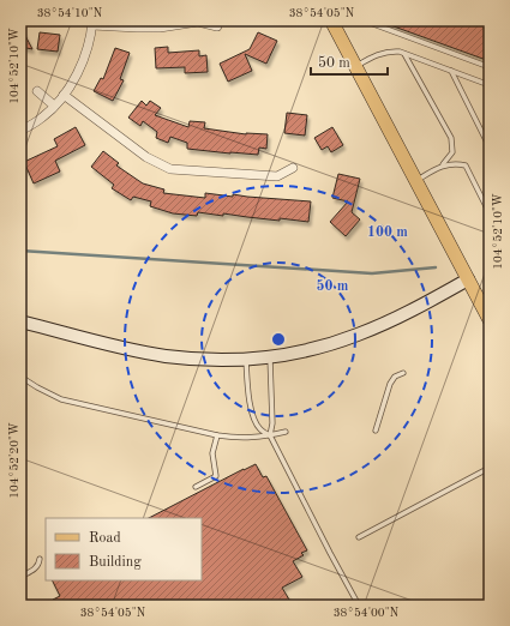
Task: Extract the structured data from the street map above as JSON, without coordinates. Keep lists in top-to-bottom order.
{
  "legend": ["Road", "Building"],
  "scale_bar": "50 m",
  "coordinates": [
    "38°54'10\"N",
    "38°54'05\"N",
    "104°52'10\"W",
    "104°52'20\"W",
    "38°54'00\"N"
  ],
  "rings": ["100 m", "50 m"]
}
